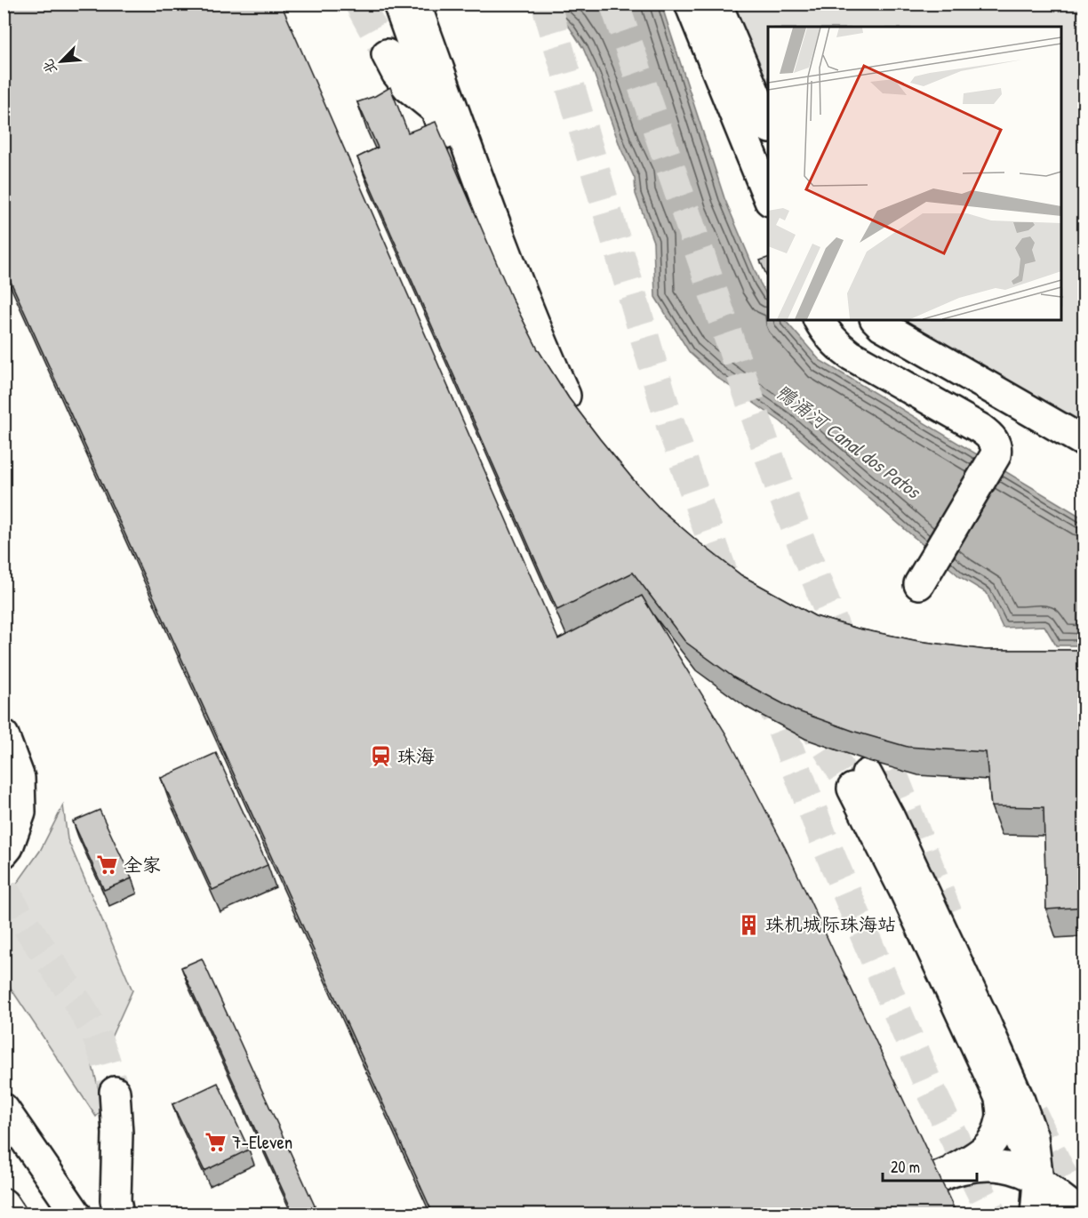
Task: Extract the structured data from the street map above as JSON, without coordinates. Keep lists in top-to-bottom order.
{
  "water": ["鴨涌河 Canal dos Patos"],
  "places": {
    "station": ["珠海"],
    "supermarket": ["全家", "7-Eleven"],
    "building": ["珠机城际珠海站"]
  },
  "scale_bar": "20 m",
  "north": "bottom left"
}
